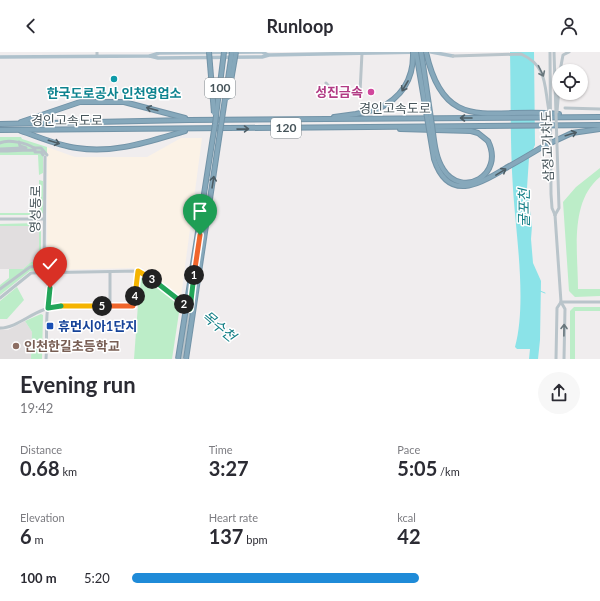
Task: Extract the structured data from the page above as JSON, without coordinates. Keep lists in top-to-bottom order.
{
  "streets": {
    "highway": ["100", "경인고속도로", "120"],
    "street": ["삼정고가차도", "영성동로"]
  },
  "water": ["굴포천", "목수천"],
  "places": {
    "other": ["한국도로공사 인천영업소", "성진금속", "인천한길초등학교"],
    "transit": ["휴먼시아1단지"]
  },
  "page": {
    "header": "Runloop",
    "pins": [
      "1",
      "3",
      "4",
      "2",
      "5"
    ],
    "heading": ["Evening run", "19:42"],
    "stats": [
      ["Distance", "0.68 km"],
      ["Time", "3:27"],
      ["Pace", "5:05 /km"],
      ["Elevation", "6 m"],
      ["Heart rate", "137 bpm"],
      ["kcal", "42"]
    ],
    "list": [
      {
        "name": "100 m",
        "note": "5:20"
      }
    ]
  }
}
